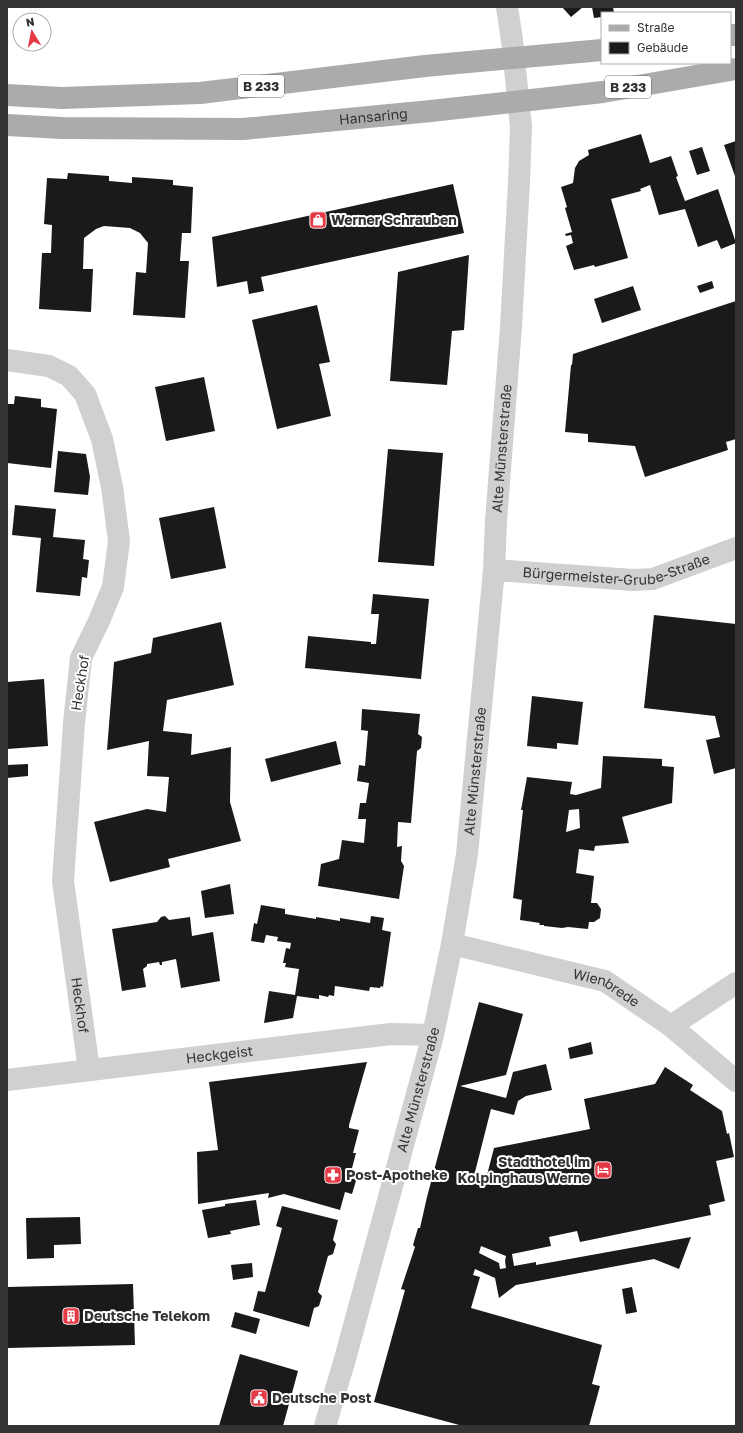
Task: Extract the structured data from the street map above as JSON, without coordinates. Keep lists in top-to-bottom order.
{
  "streets": {
    "main road": ["B 233", "Hansaring"],
    "street": [
      "Alte Münsterstraße",
      "Bürgermeister-Grube-Straße",
      "Heckhof",
      "Wienbrede",
      "Heckgeist"
    ]
  },
  "crossings": [
    ["B 233", "Alte Münsterstraße"],
    ["Hansaring", "Alte Münsterstraße"],
    ["Alte Münsterstraße", "Bürgermeister-Grube-Straße"],
    ["Alte Münsterstraße", "Wienbrede"],
    ["Alte Münsterstraße", "Heckgeist"],
    ["Heckhof", "Heckgeist"]
  ],
  "places": {
    "shop": ["Werner Schrauben"],
    "hotel": ["Stadthotel im Kolpinghaus Werne"],
    "pharmacy": ["Post-Apotheke"],
    "building": ["Deutsche Telekom"],
    "public building": ["Deutsche Post"]
  },
  "legend": ["Straße", "Gebäude"],
  "north": "top"
}
